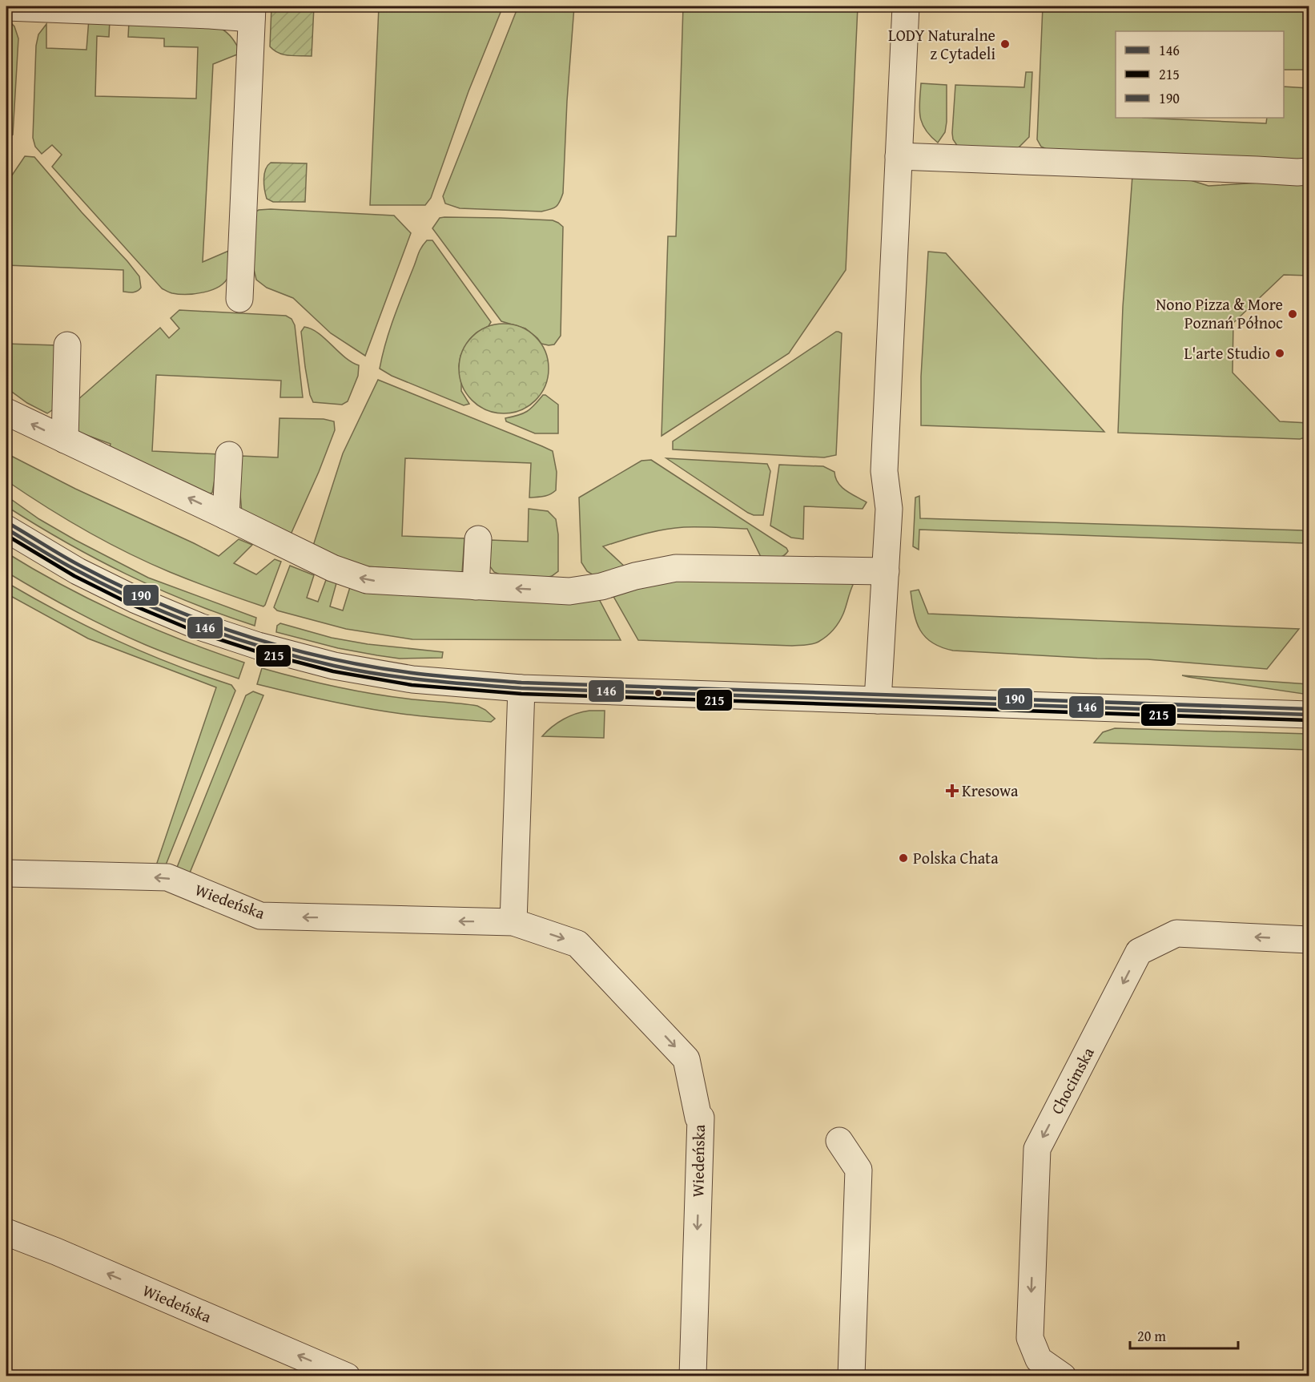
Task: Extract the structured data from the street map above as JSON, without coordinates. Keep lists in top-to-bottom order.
{
  "streets": {
    "street": ["Wiedeńska", "Chocimska"]
  },
  "places": {
    "other": [
      "LODY Naturalne z Cytadeli",
      "Nono Pizza & More Poznań Północ",
      "L'arte Studio",
      "Polska Chata"
    ],
    "health": ["Kresowa"]
  },
  "lines": ["transit line 190", "transit line 146", "transit line 215"],
  "legend": ["146", "215", "190"],
  "scale_bar": "20 m"
}
